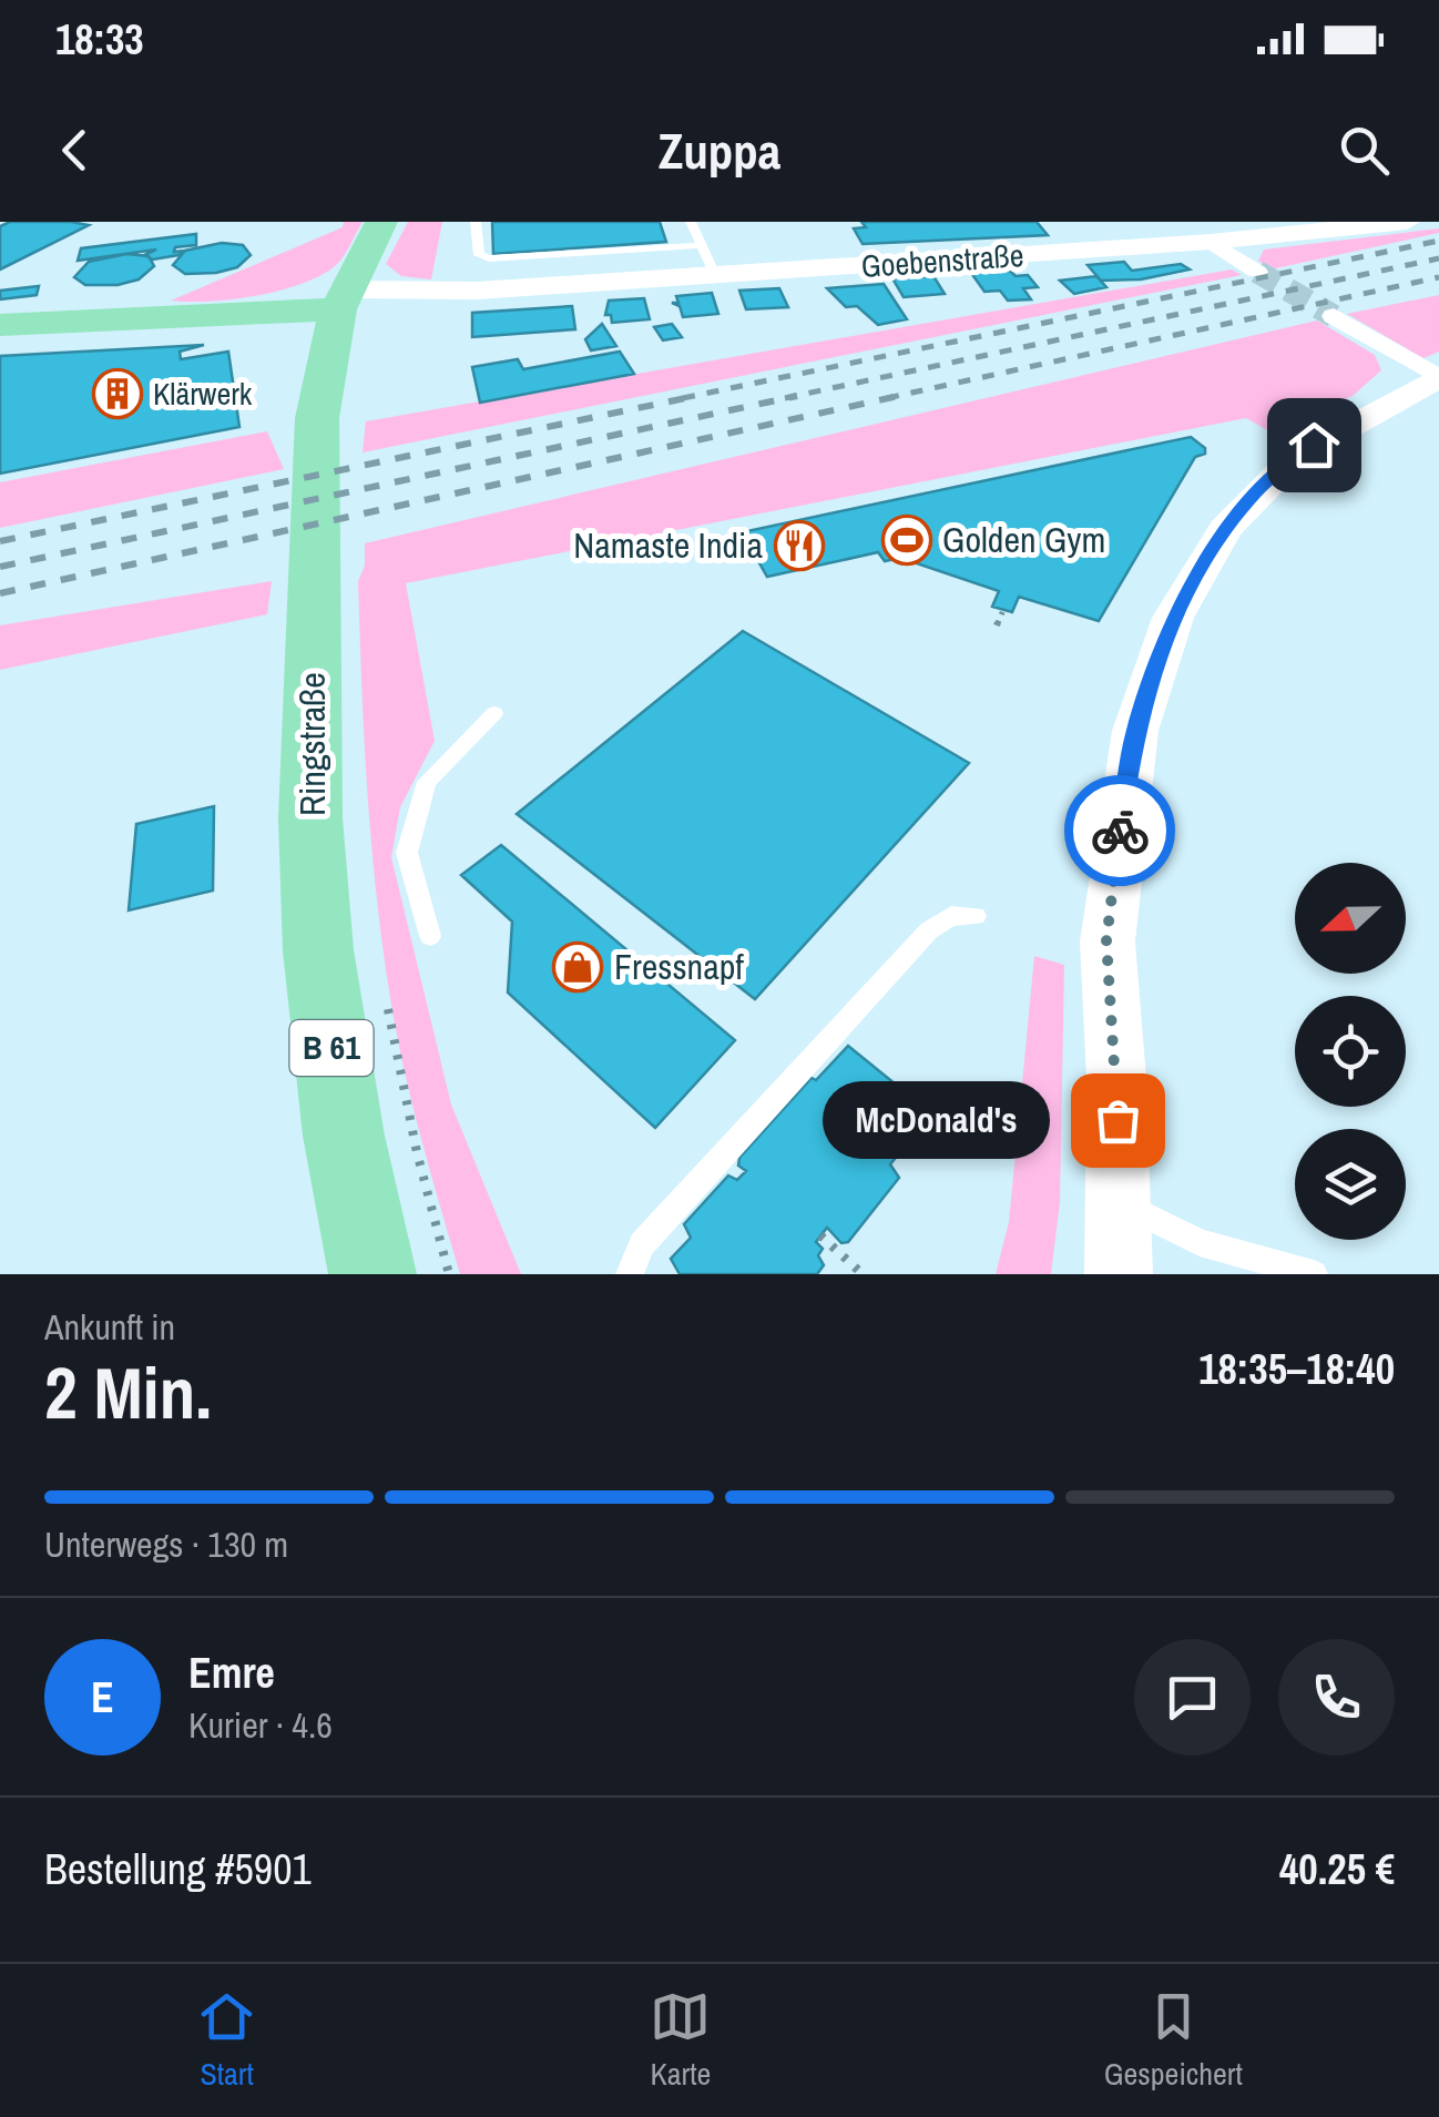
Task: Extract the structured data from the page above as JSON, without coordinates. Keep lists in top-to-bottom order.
{
  "streets": {
    "main road": ["Goebenstraße", "Ringstraße", "B 61"]
  },
  "crossings": [
    ["Goebenstraße", "Ringstraße"]
  ],
  "places": {
    "building": ["Klärwerk"],
    "sports": ["Golden Gym"],
    "restaurant": ["Namaste India"],
    "shop": ["Fressnapf"],
    "other": ["McDonald's"]
  },
  "north": "left",
  "page": {
    "status": "18:33",
    "header": "Zuppa",
    "bubble": "McDonald's",
    "heading": ["2 Min.", "Ankunft in", "18:35–18:40"],
    "panel": [
      "Emre",
      "Kurier · 4.6",
      "Bestellung #5901",
      "40.25 €"
    ],
    "bar": "Unterwegs · 130 m",
    "round": "E",
    "tabs": ["Start", "Karte", "Gespeichert"]
  }
}
